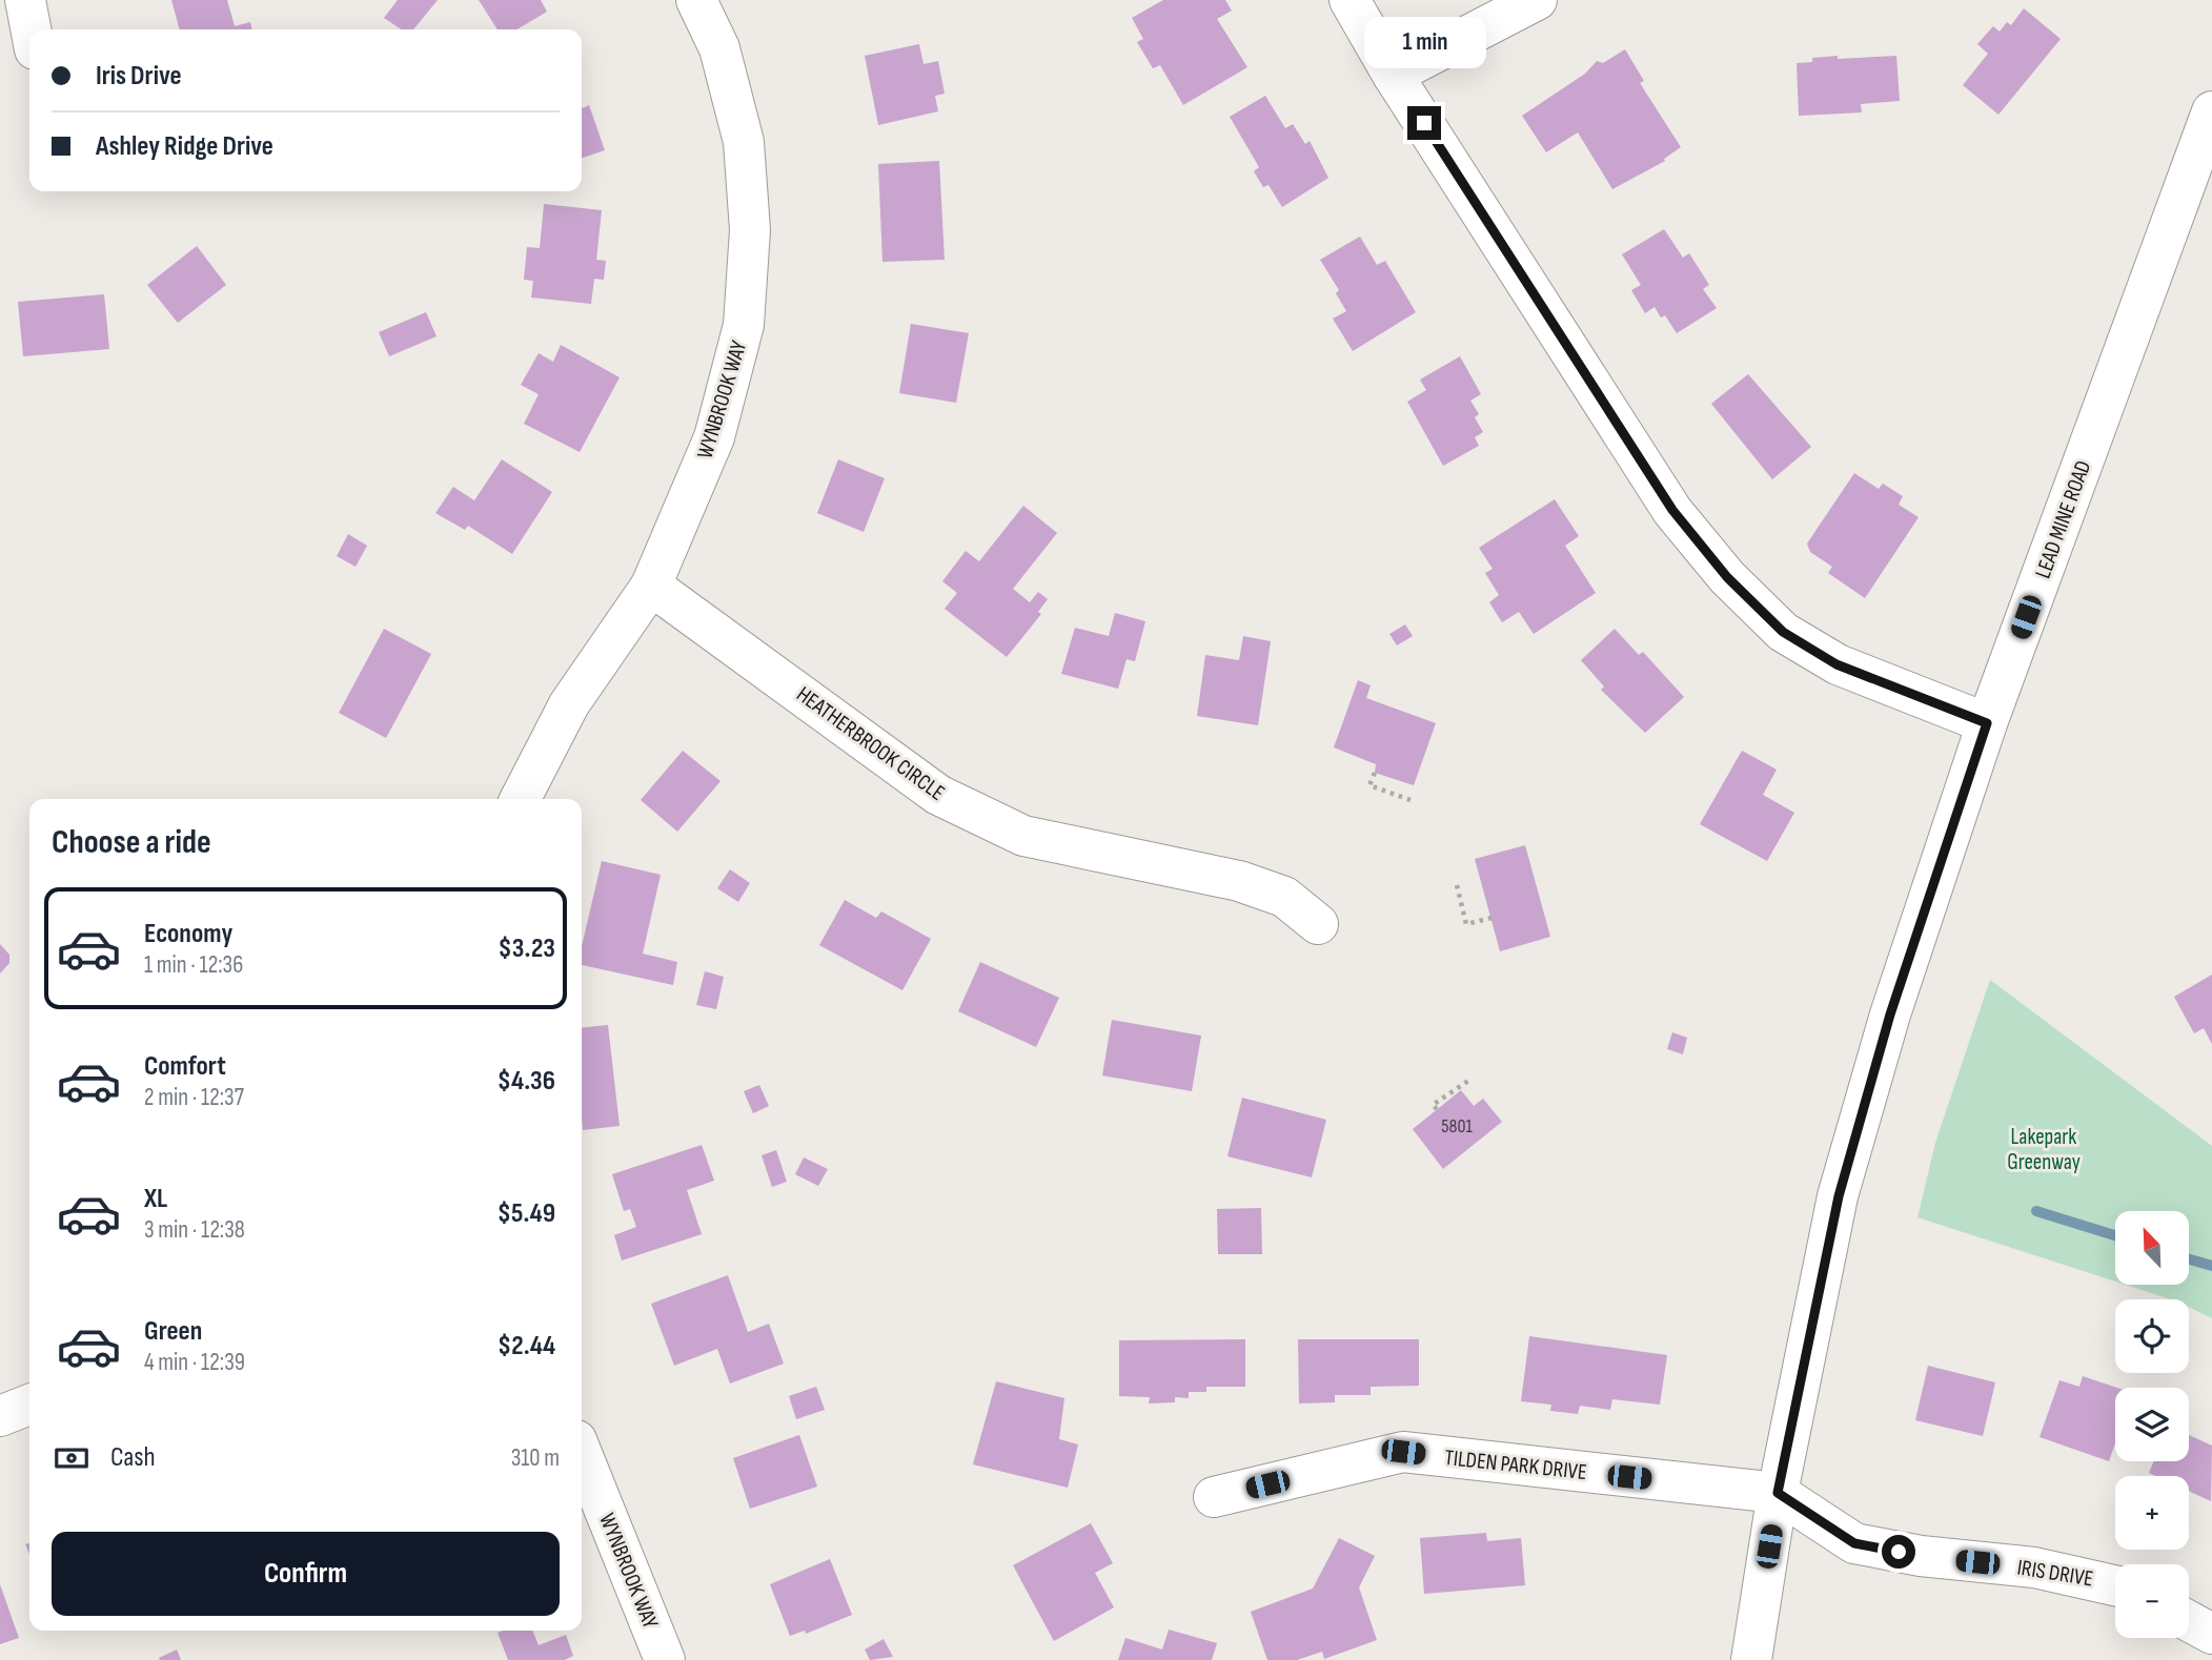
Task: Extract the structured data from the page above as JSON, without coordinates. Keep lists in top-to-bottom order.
{
  "streets": {
    "street": [
      "WYNBROOK WAY",
      "LEAD MINE ROAD",
      "HEATHERBROOK CIRCLE",
      "TILDEN PARK DRIVE",
      "IRIS DRIVE"
    ]
  },
  "crossings": [
    ["WYNBROOK WAY", "HEATHERBROOK CIRCLE"],
    ["LEAD MINE ROAD", "TILDEN PARK DRIVE"],
    ["LEAD MINE ROAD", "IRIS DRIVE"],
    ["TILDEN PARK DRIVE", "IRIS DRIVE"]
  ],
  "parks": ["Lakepark Greenway"],
  "house_numbers": ["5801"],
  "north": "top left",
  "page": {
    "bubble": "1 min",
    "banner": ["Iris Drive", "Ashley Ridge Drive"],
    "heading": "Choose a ride",
    "list": [
      {
        "name": "Economy",
        "note": "1 min · 12:36",
        "value": "$3.23"
      },
      {
        "name": "Comfort",
        "note": "2 min · 12:37",
        "value": "$4.36"
      },
      {
        "name": "XL",
        "note": "3 min · 12:38",
        "value": "$5.49"
      },
      {
        "name": "Green",
        "note": "4 min · 12:39",
        "value": "$2.44"
      }
    ],
    "map_buttons": ["+", "−"],
    "pay": ["Cash", "310 m"],
    "buttons": "Confirm"
  }
}
